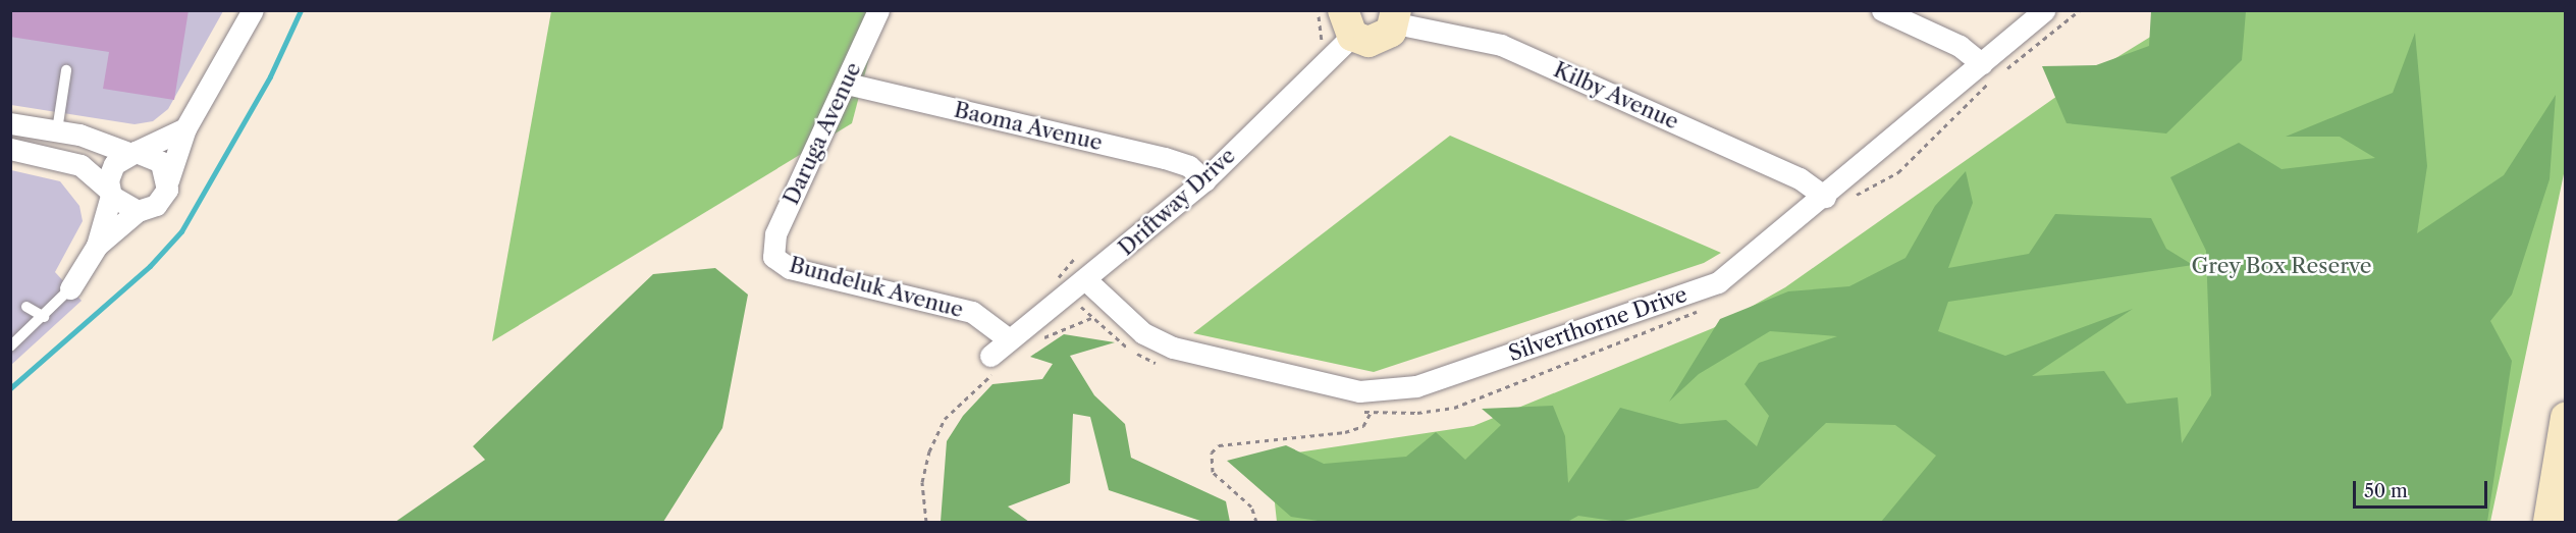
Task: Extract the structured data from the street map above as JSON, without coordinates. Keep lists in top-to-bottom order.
{
  "streets": {
    "street": [
      "Kilby Avenue",
      "Baoma Avenue",
      "Daruga Avenue",
      "Driftway Drive",
      "Bundeluk Avenue",
      "Silverthorne Drive"
    ]
  },
  "crossings": [
    ["Kilby Avenue", "Silverthorne Drive"],
    ["Baoma Avenue", "Daruga Avenue"],
    ["Baoma Avenue", "Driftway Drive"],
    ["Daruga Avenue", "Bundeluk Avenue"],
    ["Driftway Drive", "Bundeluk Avenue"],
    ["Driftway Drive", "Silverthorne Drive"]
  ],
  "parks": ["Grey Box Reserve"],
  "scale_bar": "50 m"
}
